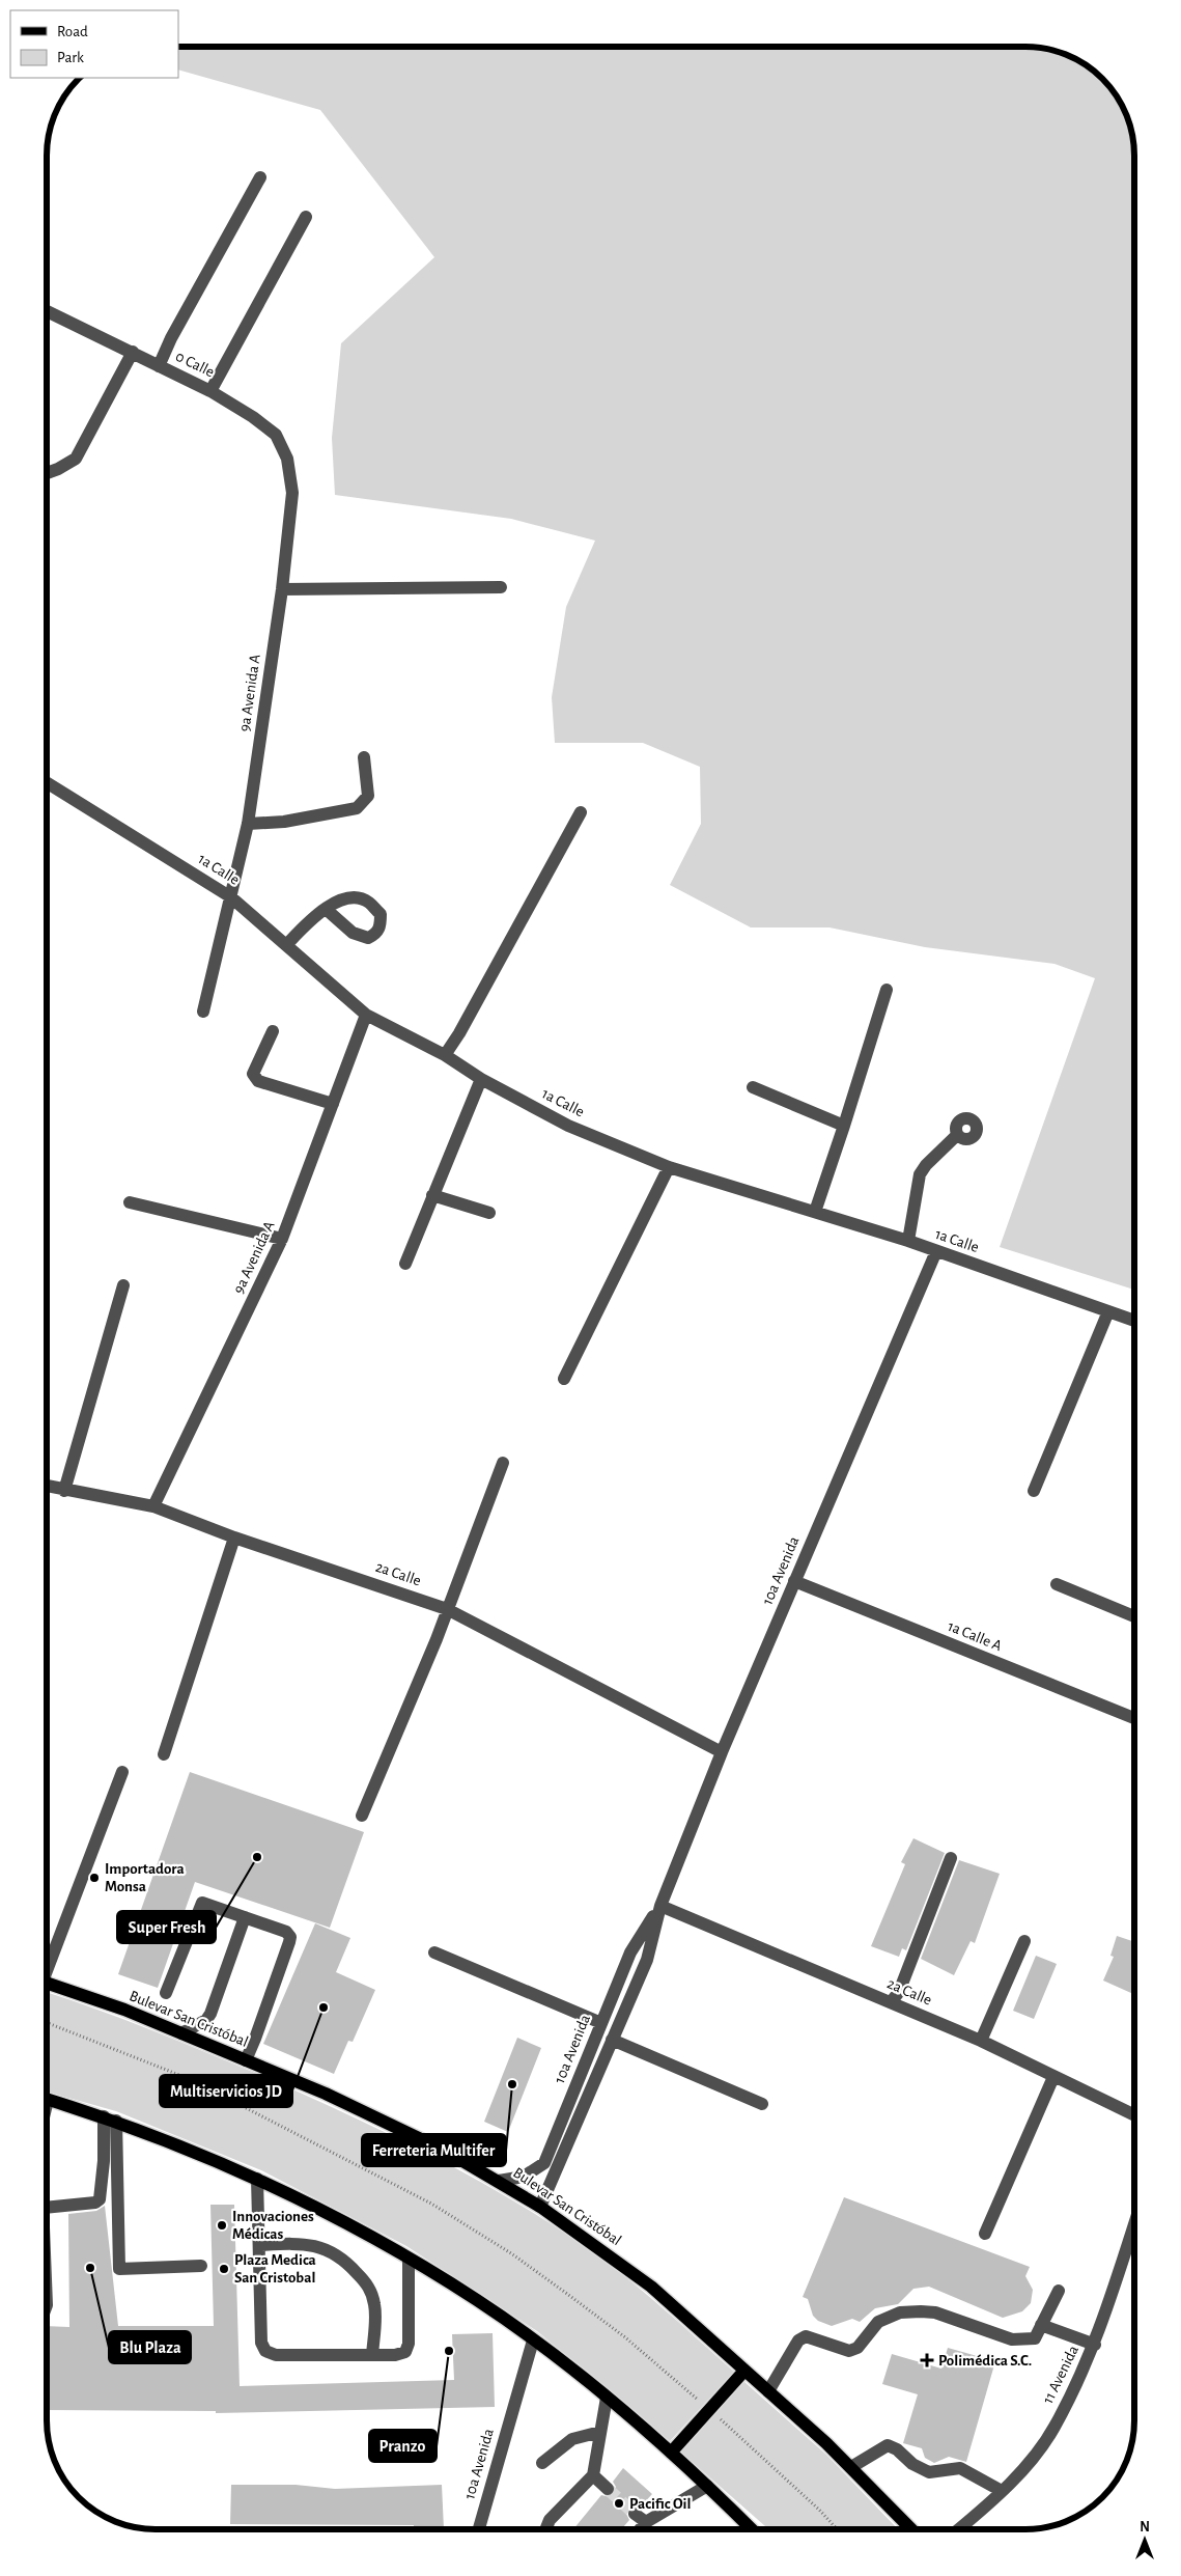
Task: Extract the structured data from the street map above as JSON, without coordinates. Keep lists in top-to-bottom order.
{
  "streets": {
    "main road": ["Bulevar San Cristóbal"],
    "street": [
      "0 Calle",
      "9a Avenida A",
      "1a Calle",
      "10a Avenida",
      "2a Calle",
      "1a Calle A",
      "11 Avenida"
    ]
  },
  "crossings": [
    ["0 Calle", "9a Avenida A"],
    ["9a Avenida A", "1a Calle"],
    ["9a Avenida A", "2a Calle"],
    ["1a Calle", "10a Avenida"],
    ["10a Avenida", "2a Calle"],
    ["10a Avenida", "1a Calle A"],
    ["10a Avenida", "Bulevar San Cristóbal"]
  ],
  "places": {
    "other": [
      "Super Fresh",
      "Importadora Monsa",
      "Multiservicios JD",
      "Ferreteria Multifer",
      "Innovaciones Médicas",
      "Blu Plaza",
      "Plaza Medica San Cristobal",
      "Pranzo",
      "Pacific Oil"
    ],
    "health": ["Polimédica S.C."]
  },
  "legend": ["Road", "Park"],
  "north": "top"
}
